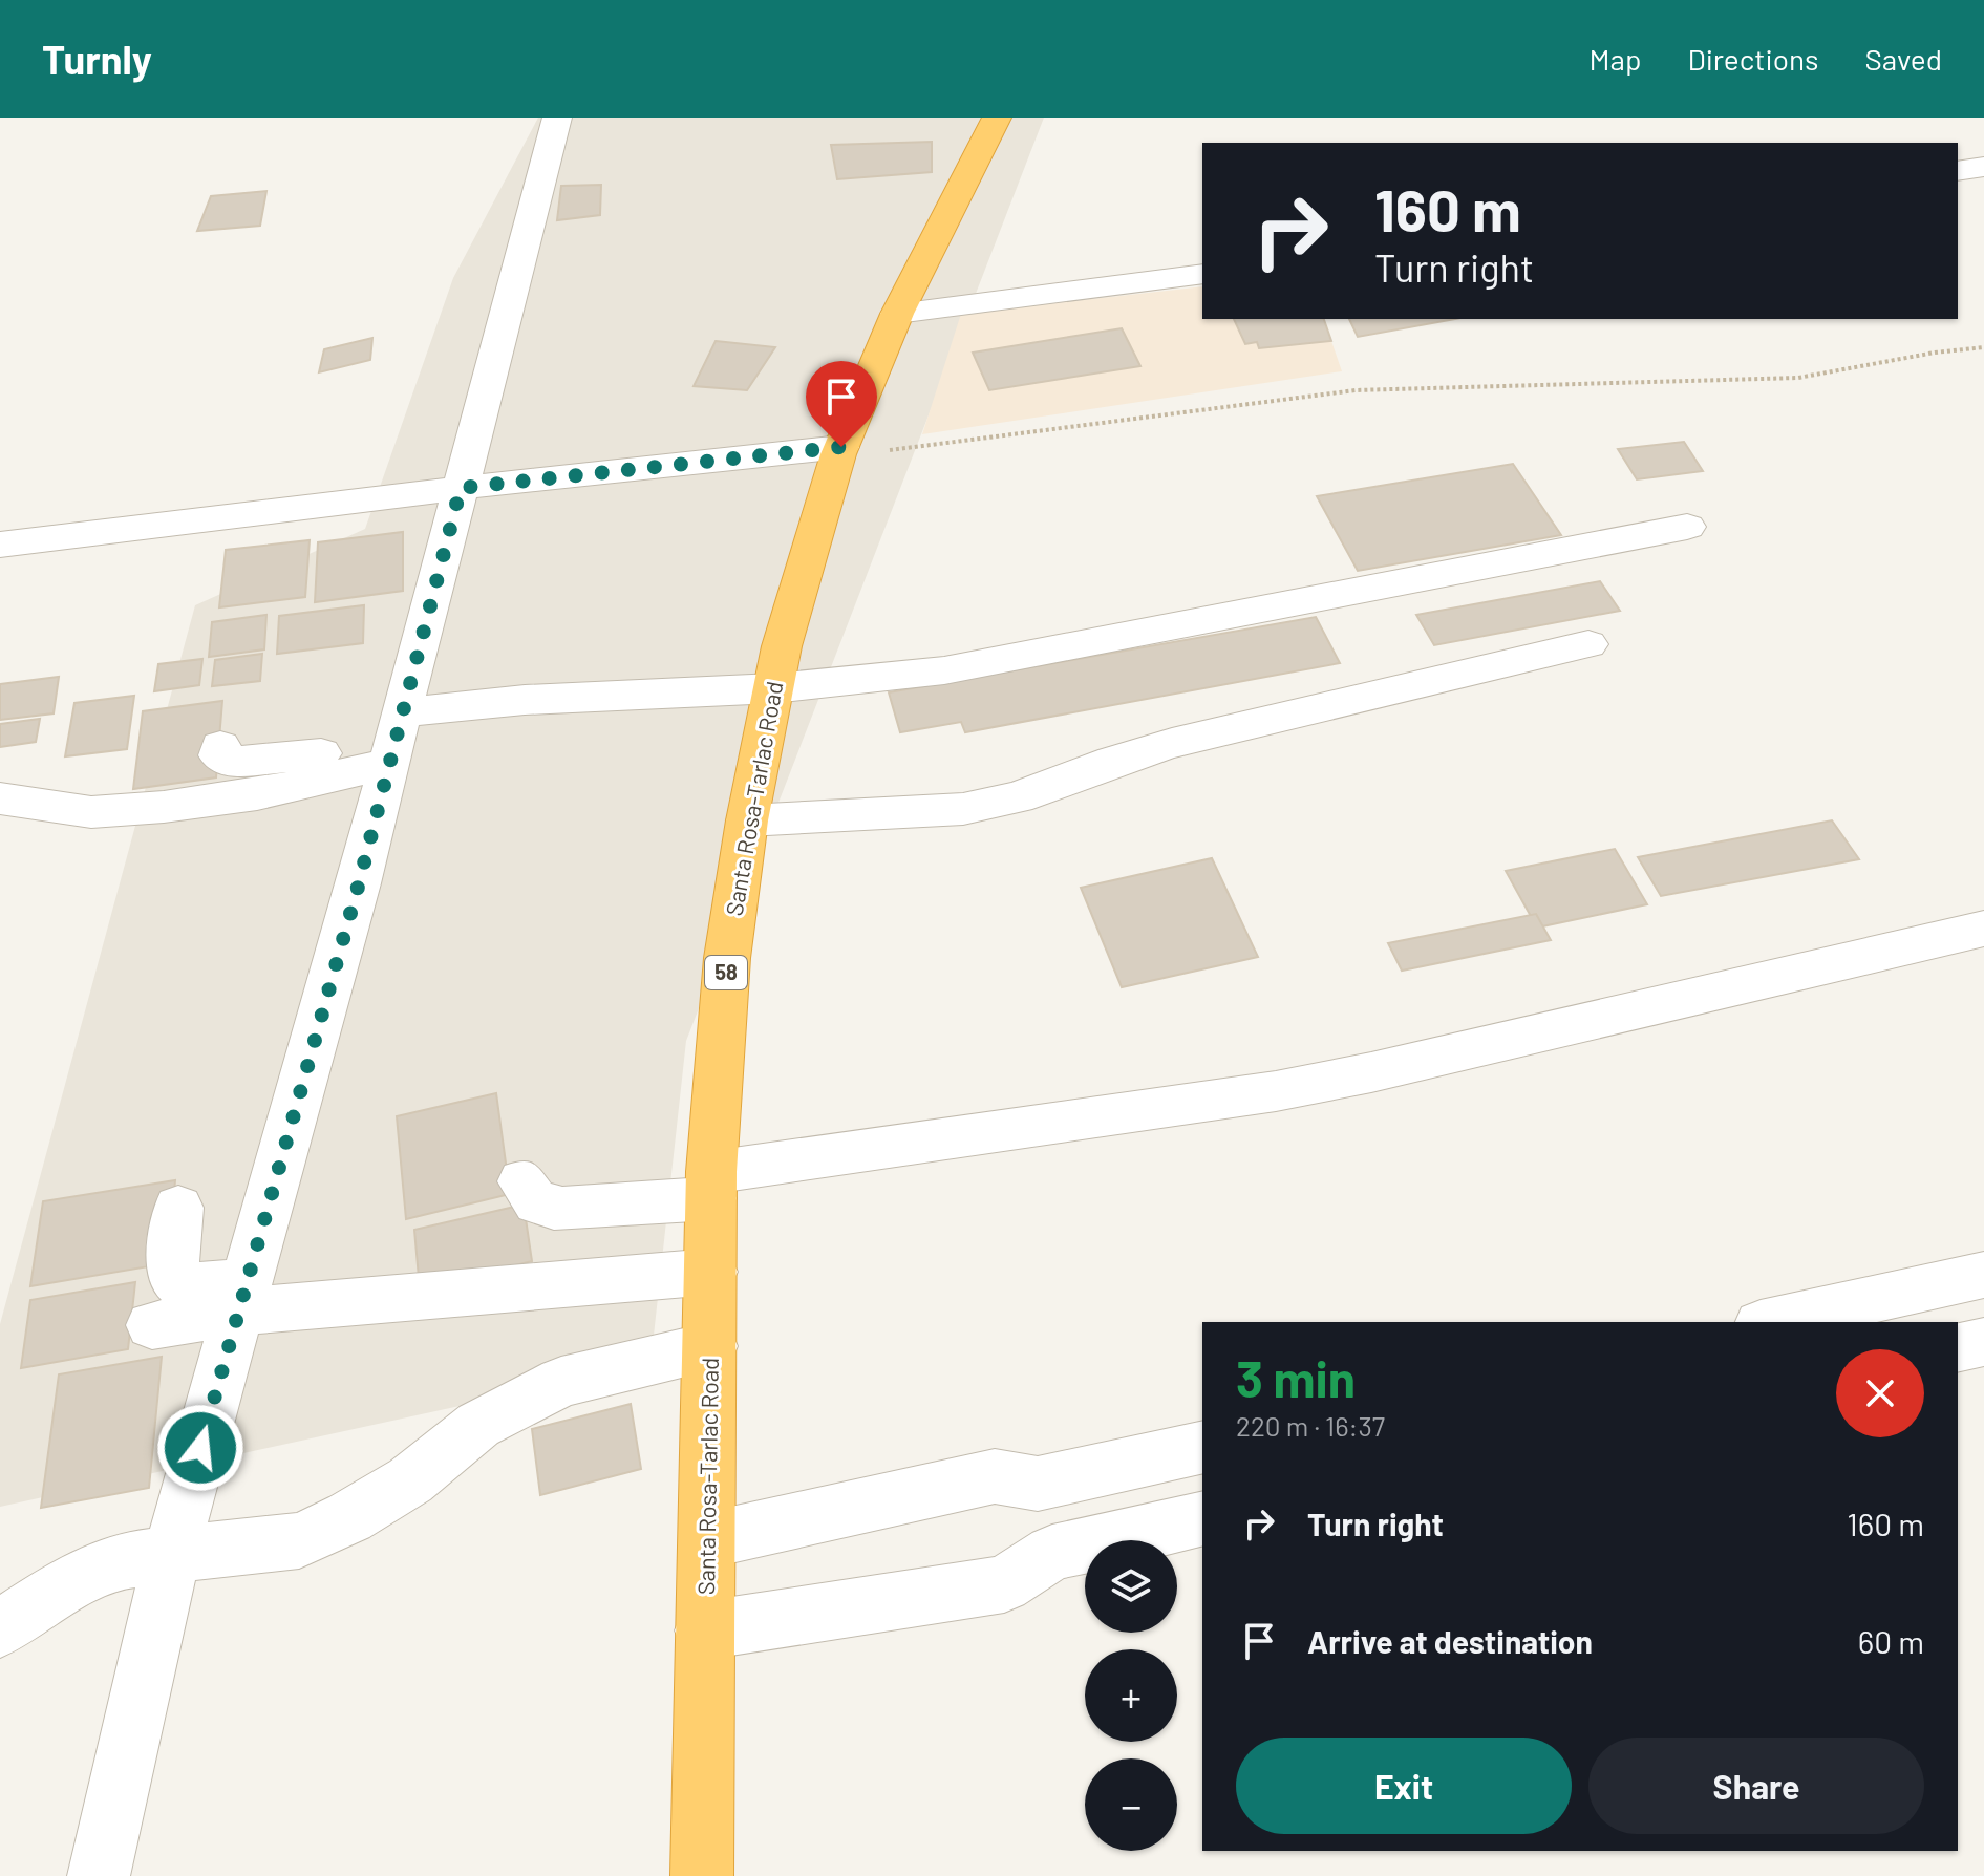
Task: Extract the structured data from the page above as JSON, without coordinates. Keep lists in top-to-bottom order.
{
  "streets": {
    "highway": ["Santa Rosa-Tarlac Road", "58"]
  },
  "page": {
    "header": "Turnly",
    "nav": ["Map", "Directions", "Saved"],
    "turn": ["160 m", "Turn right"],
    "heading": ["3 min", "220 m · 16:37"],
    "list": [
      {
        "name": "Turn right",
        "value": "160 m"
      },
      {
        "name": "Arrive at destination",
        "value": "60 m"
      }
    ],
    "map_buttons": ["+", "−"],
    "buttons": ["Exit", "Share"]
  }
}
